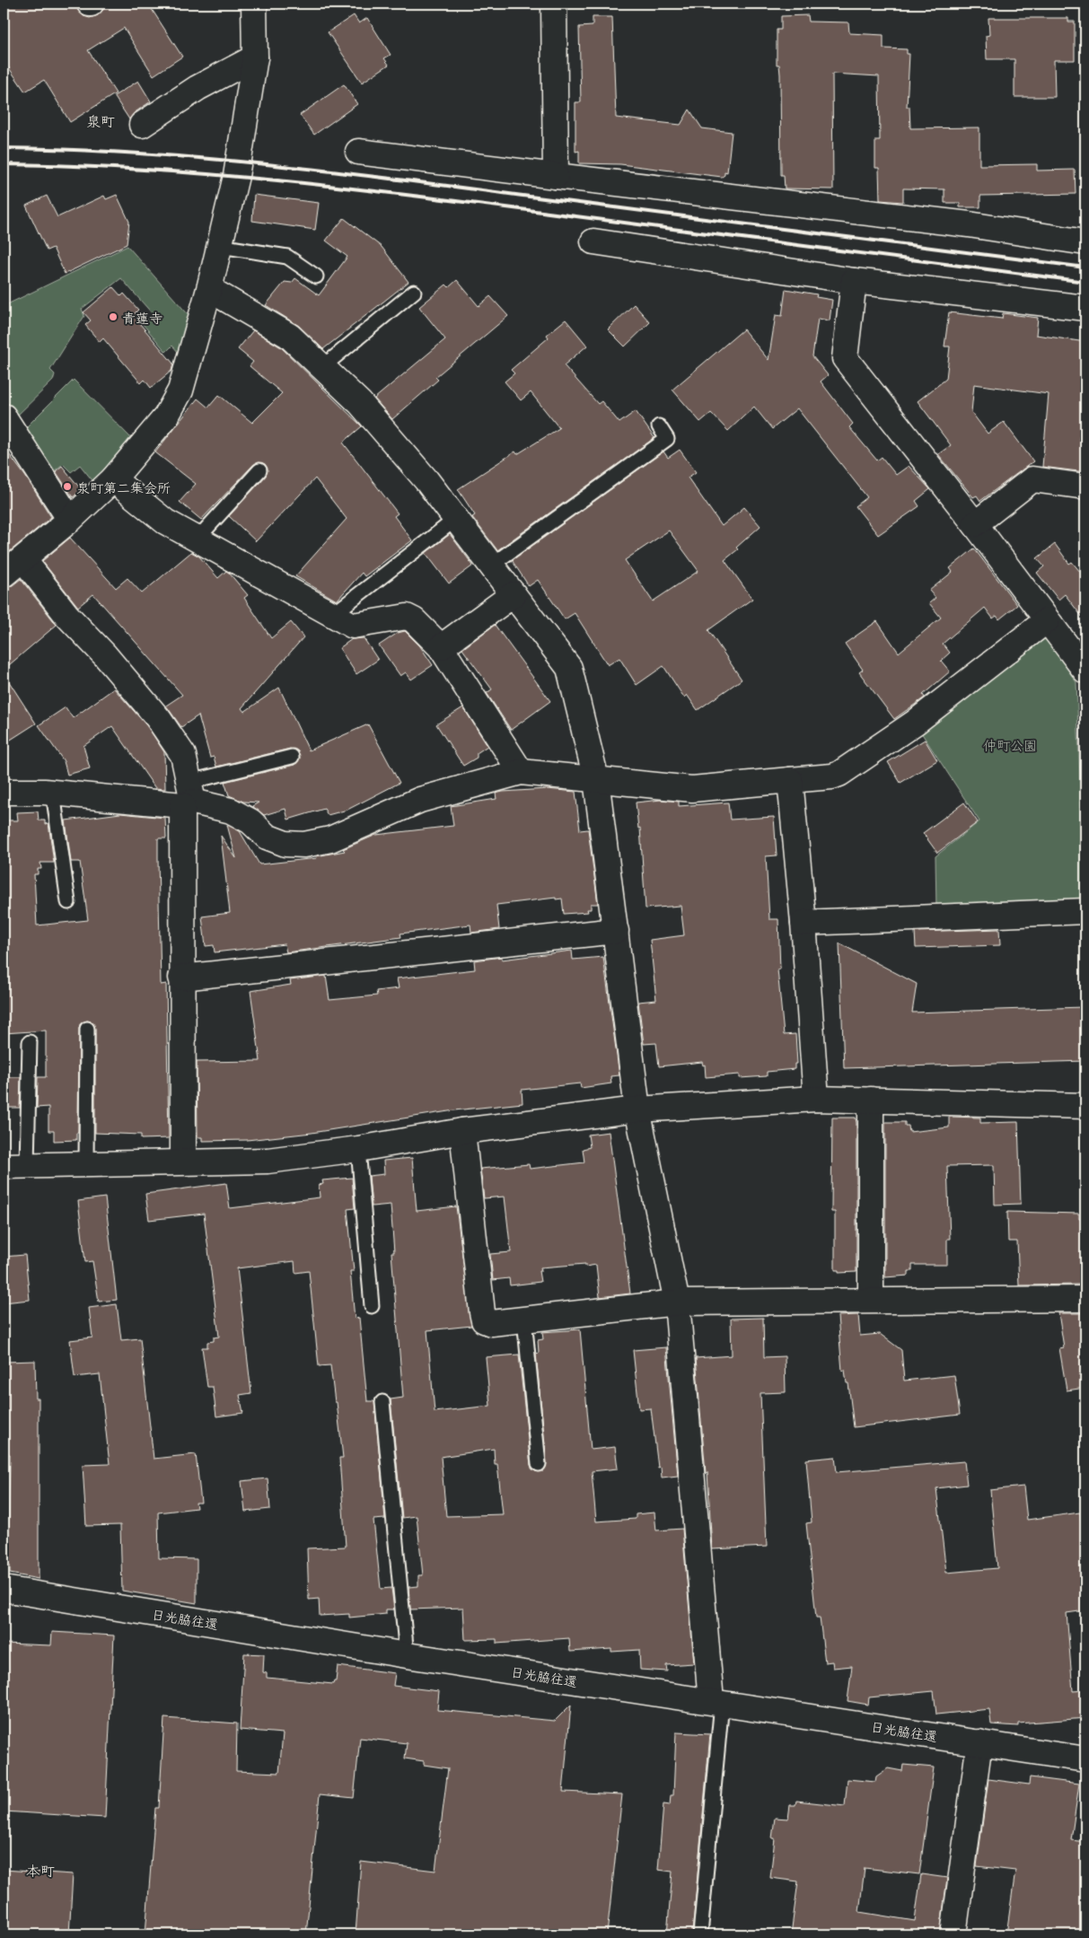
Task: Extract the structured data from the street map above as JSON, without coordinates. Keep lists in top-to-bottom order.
{
  "streets": {
    "street": ["日光脇往還"]
  },
  "districts": ["泉町", "本町"],
  "parks": ["仲町公園"],
  "places": ["青蓮寺", "泉町第二集会所"]
}
